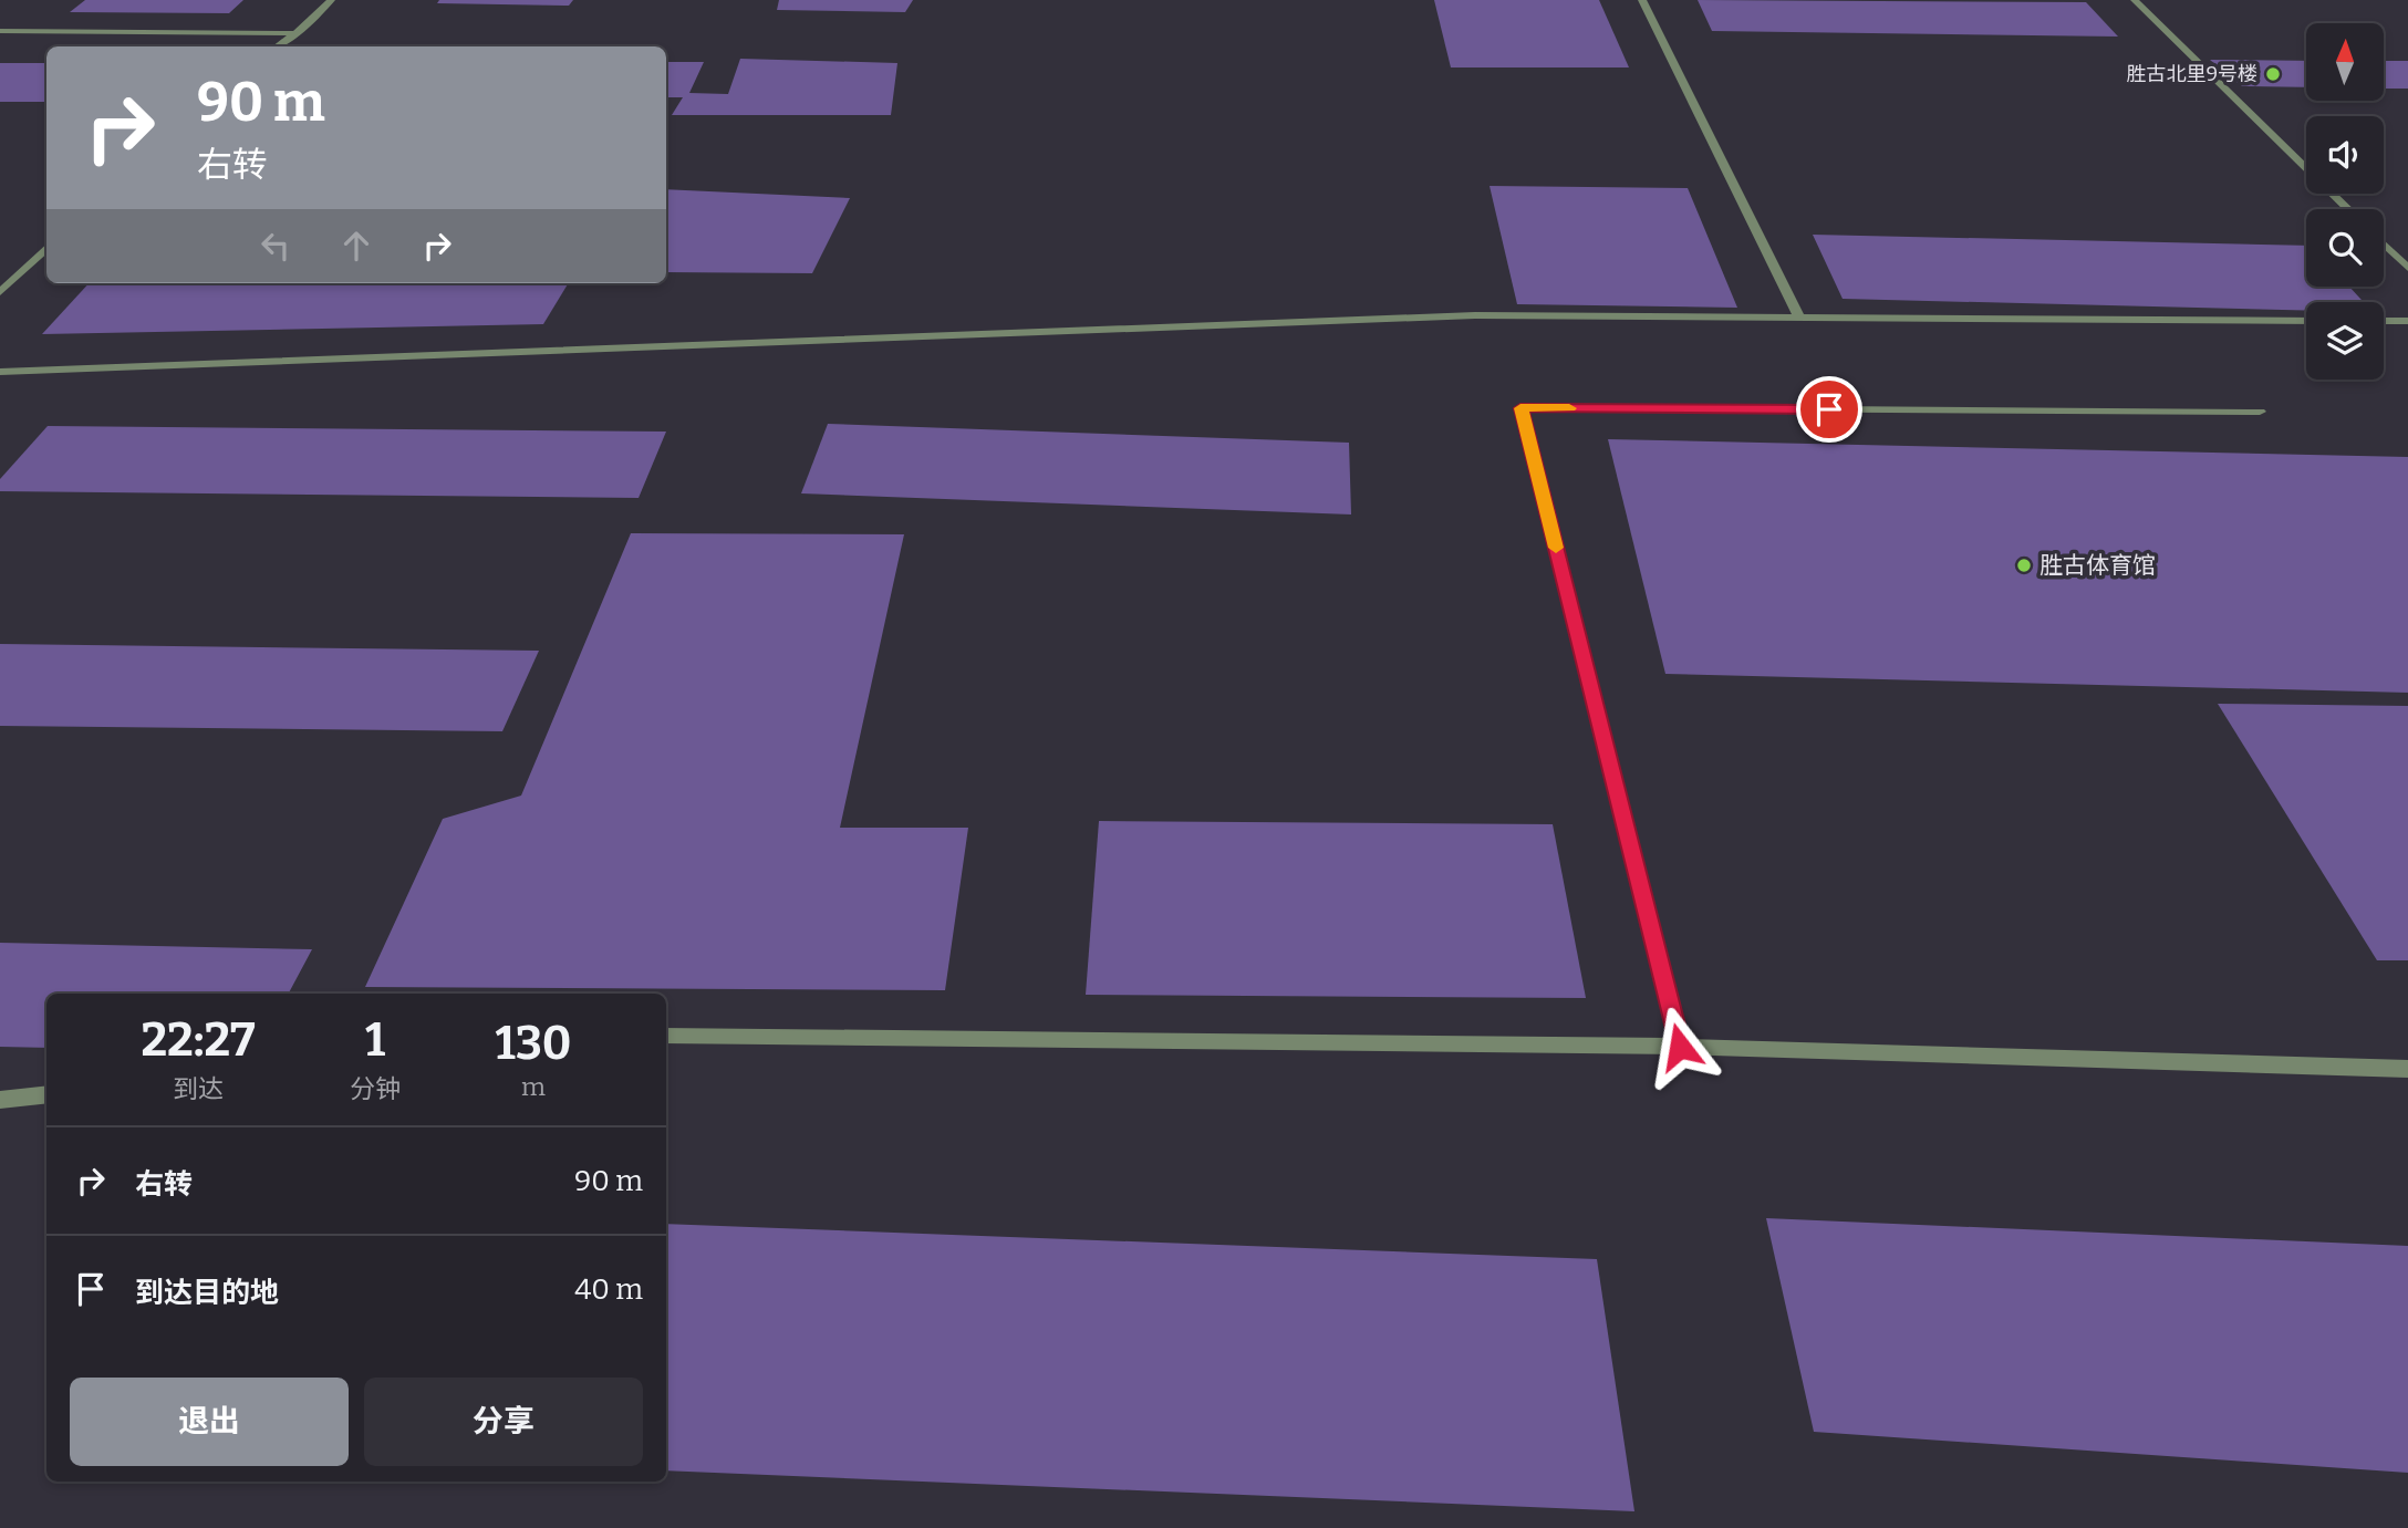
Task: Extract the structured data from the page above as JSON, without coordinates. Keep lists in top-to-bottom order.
{
  "places": ["胜古北里9号楼", "胜古体育馆"],
  "north": "top",
  "page": {
    "turn": ["90 m", "右转"],
    "eta": [
      "22:27",
      "到达",
      "1",
      "分钟",
      "130",
      "m"
    ],
    "list": [
      {
        "name": "右转",
        "value": "90 m"
      },
      {
        "name": "到达目的地",
        "value": "40 m"
      }
    ],
    "buttons": ["退出", "分享"]
  }
}
